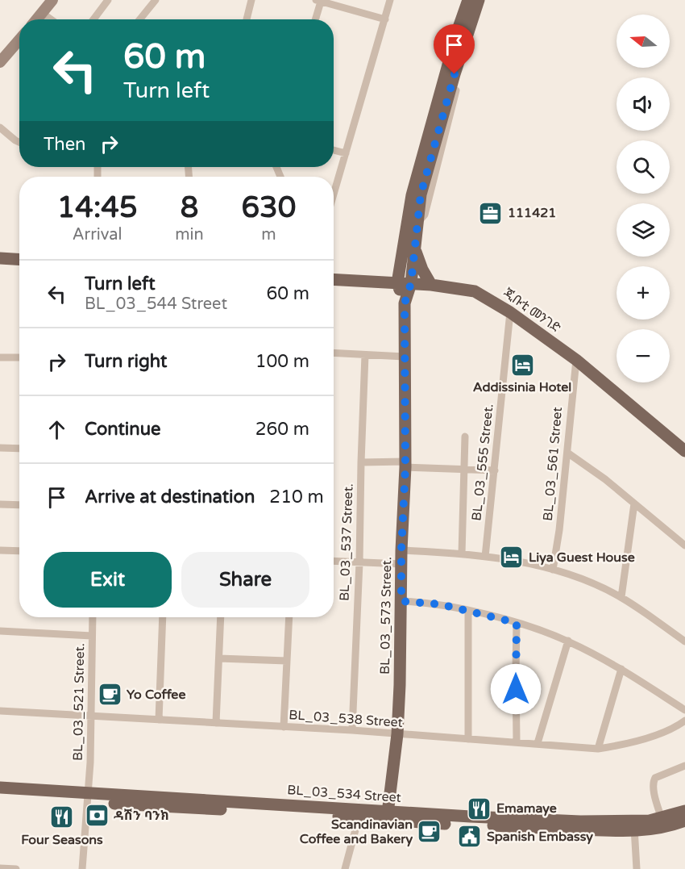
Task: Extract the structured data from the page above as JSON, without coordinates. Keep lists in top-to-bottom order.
{
  "streets": {
    "main road": ["ጂቡቲ መንገድ", "BL_03_573 Street.", "BL_03_534 Street"],
    "street": [
      "BL_03_555 Street.",
      "BL_03_561 Street",
      "BL_03_537 Street.",
      "BL_03_521 Street.",
      "BL_03_538 Street"
    ]
  },
  "crossings": [
    ["ጂቡቲ መንገድ", "BL_03_555 Street."],
    ["ጂቡቲ መንገድ", "BL_03_561 Street"],
    ["BL_03_537 Street.", "BL_03_538 Street"],
    ["BL_03_573 Street.", "BL_03_538 Street"],
    ["BL_03_573 Street.", "BL_03_534 Street"],
    ["BL_03_521 Street.", "BL_03_538 Street"],
    ["BL_03_521 Street.", "BL_03_534 Street"]
  ],
  "places": {
    "office": ["111421"],
    "hotel": ["Addissinia Hotel", "Liya Guest House"],
    "cafe": ["Yo Coffee", "Scandinavian Coffee and Bakery"],
    "restaurant": ["Emamaye", "Four Seasons"],
    "bank": ["ዳሽን ባንክ"],
    "public building": ["Spanish Embassy"]
  },
  "north": "left",
  "page": {
    "map_buttons": ["+", "−"],
    "turn": ["60 m", "Turn left"],
    "then": "Then",
    "eta": [
      "14:45",
      "Arrival",
      "8",
      "min",
      "630",
      "m"
    ],
    "list": [
      {
        "name": "Turn left",
        "note": "BL_03_544 Street",
        "value": "60 m"
      },
      {
        "name": "Turn right",
        "value": "100 m"
      },
      {
        "name": "Continue",
        "value": "260 m"
      },
      {
        "name": "Arrive at destination",
        "value": "210 m"
      }
    ],
    "buttons": ["Exit", "Share"]
  }
}
